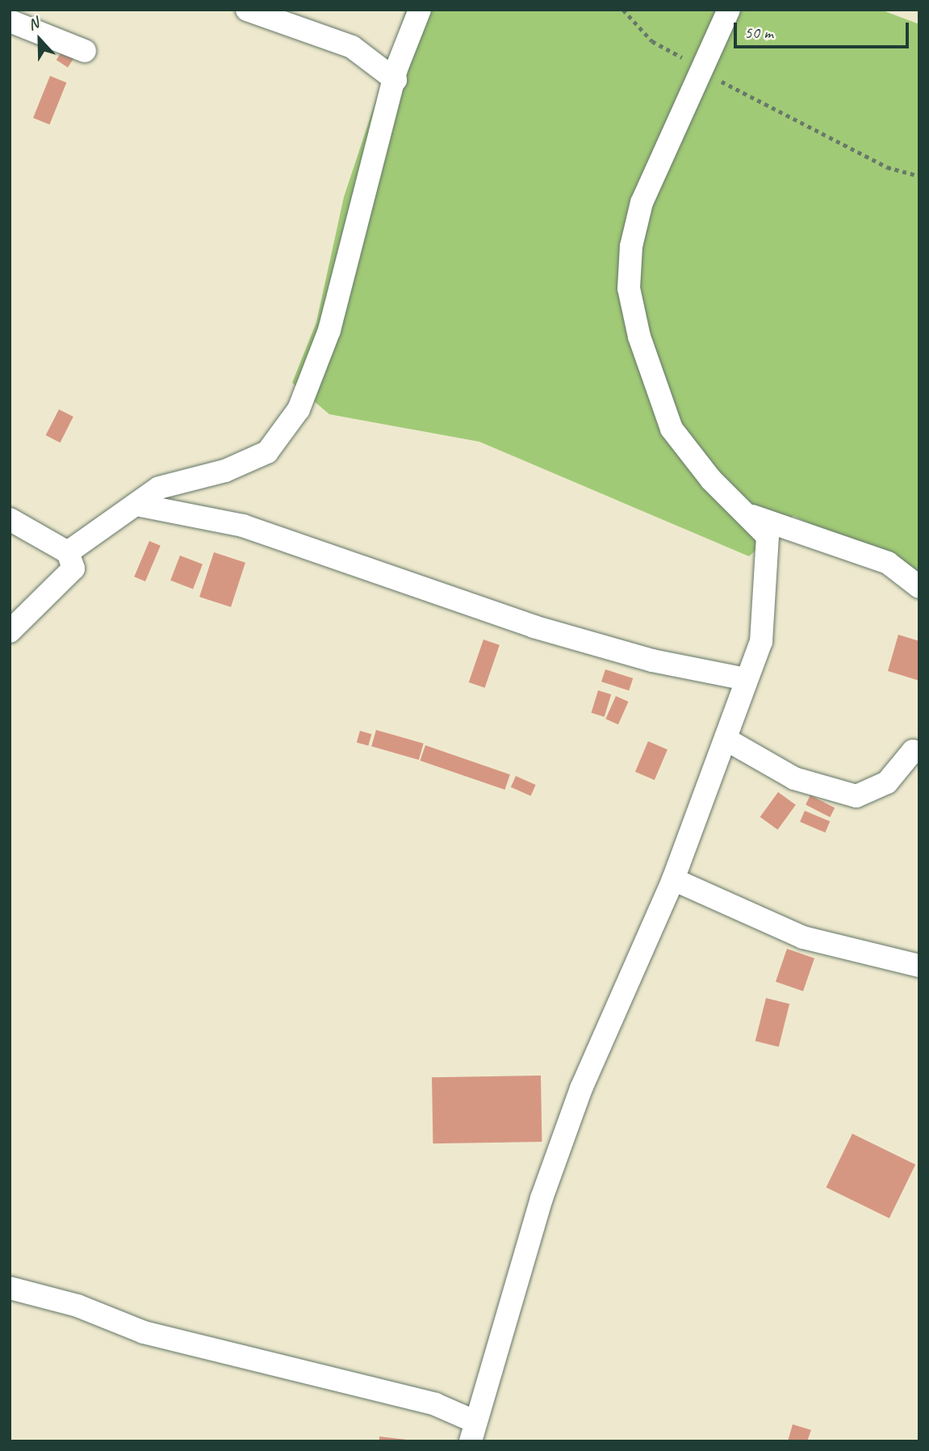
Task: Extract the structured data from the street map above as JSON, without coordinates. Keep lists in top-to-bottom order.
{
  "scale_bar": "50 m",
  "north": "top"
}
